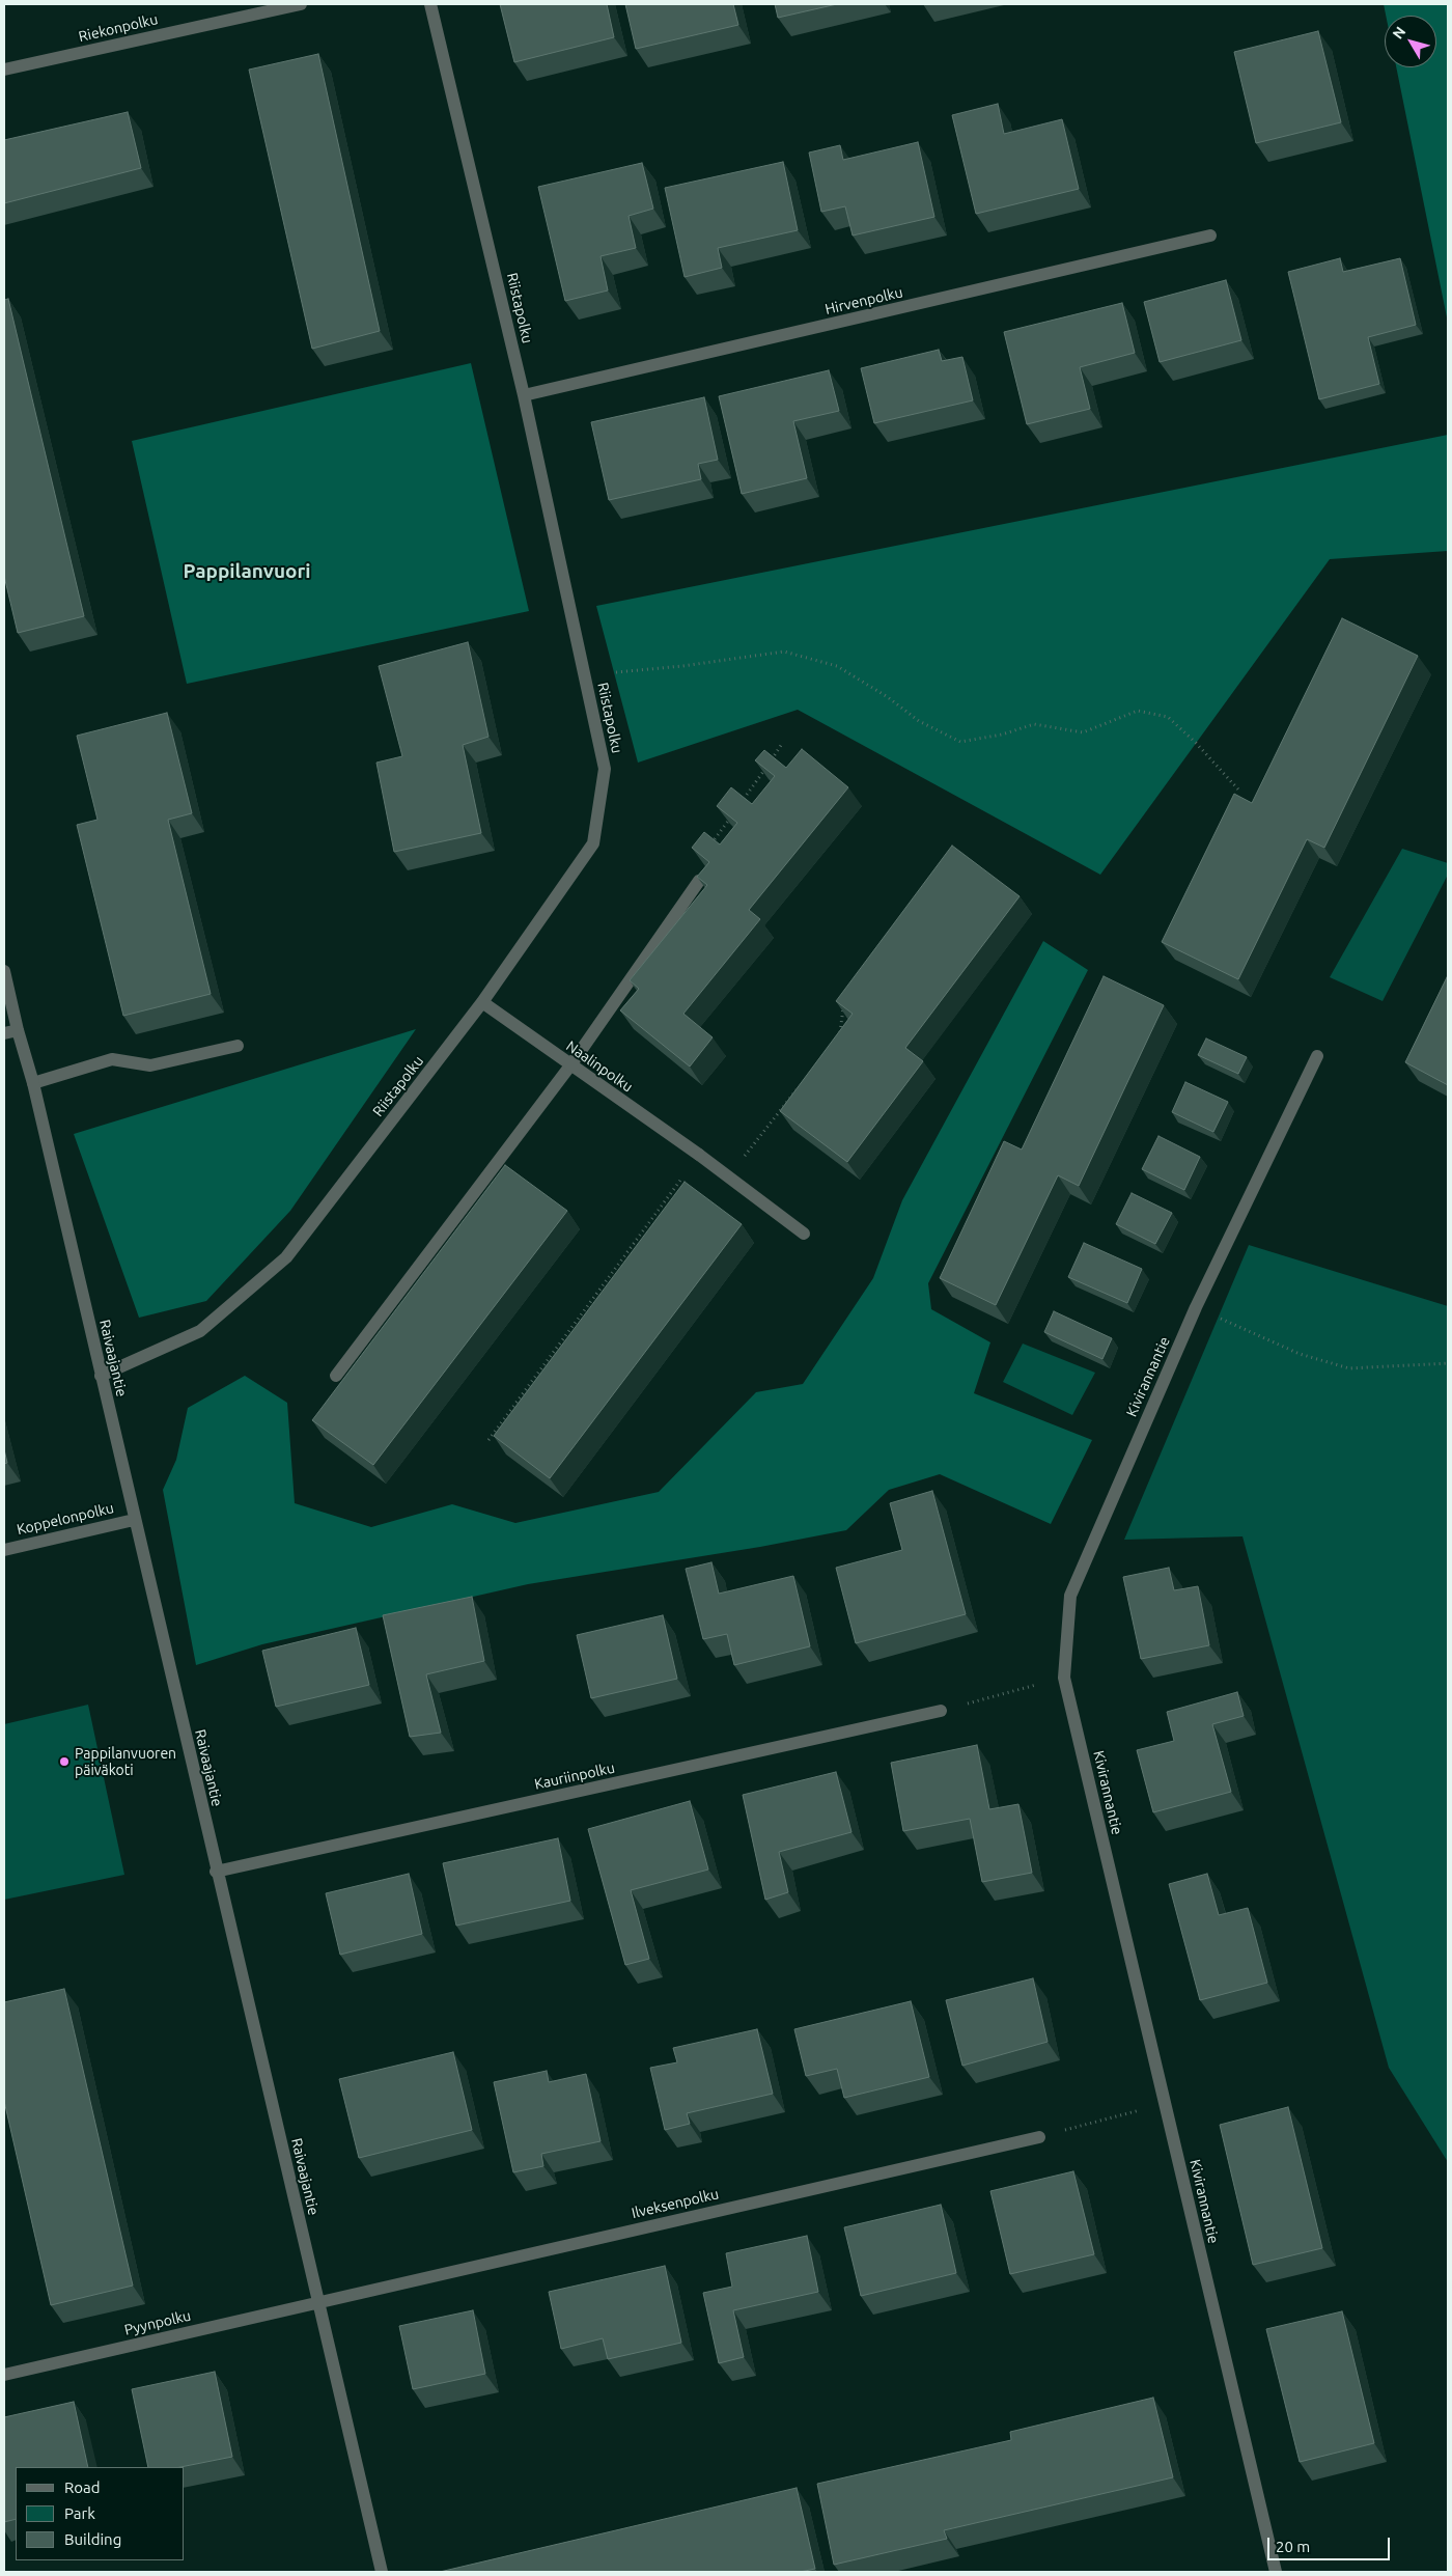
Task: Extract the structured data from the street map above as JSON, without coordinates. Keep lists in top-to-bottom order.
{
  "streets": {
    "street": [
      "Riekonpolku",
      "Hirvenpolku",
      "Riistapolku",
      "Naalinpolku",
      "Raivaajantie",
      "Kivirannantie",
      "Koppelonpolku",
      "Kauriinpolku",
      "Ilveksenpolku",
      "Pyynpolku"
    ]
  },
  "crossings": [
    ["Hirvenpolku", "Riistapolku"],
    ["Riistapolku", "Naalinpolku"],
    ["Riistapolku", "Raivaajantie"],
    ["Raivaajantie", "Koppelonpolku"],
    ["Raivaajantie", "Kauriinpolku"],
    ["Raivaajantie", "Ilveksenpolku"],
    ["Raivaajantie", "Pyynpolku"],
    ["Ilveksenpolku", "Pyynpolku"]
  ],
  "districts": ["Pappilanvuori"],
  "places": ["Pappilanvuoren päiväkoti"],
  "legend": ["Road", "Park", "Building"],
  "scale_bar": "20 m",
  "north": "top left"
}
